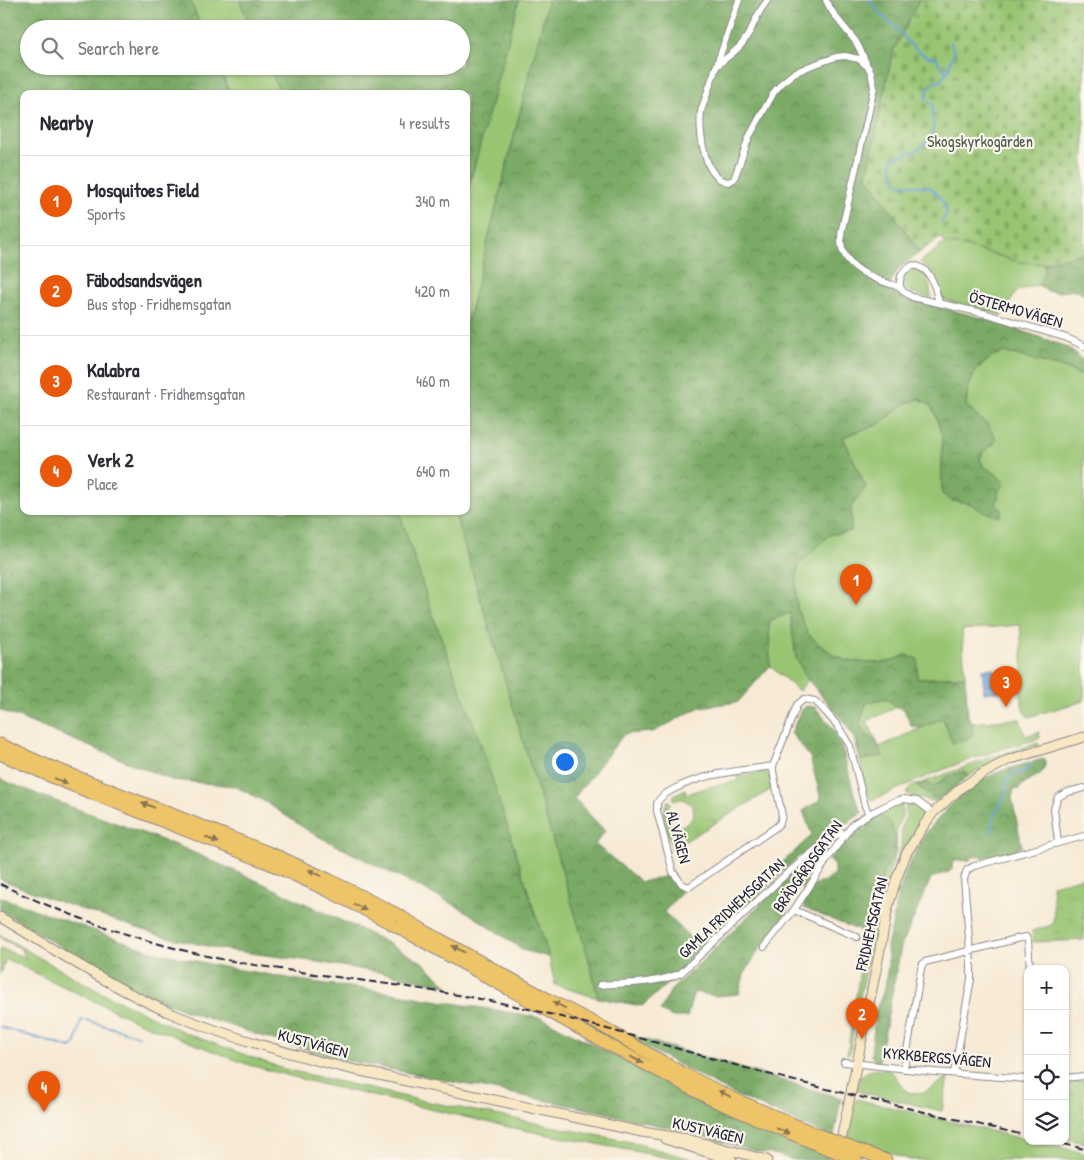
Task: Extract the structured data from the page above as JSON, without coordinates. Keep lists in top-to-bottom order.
{
  "streets": {
    "main road": ["FRIDHEMSGATAN", "KUSTVÄGEN"],
    "street": [
      "ÖSTERMOVÄGEN",
      "ALVÄGEN",
      "BRÄDGÅRDSGATAN",
      "GAMLA FRIDHEMSGATAN",
      "KYRKBERGSVÄGEN"
    ]
  },
  "crossings": [
    ["BRÄDGÅRDSGATAN", "FRIDHEMSGATAN"],
    ["FRIDHEMSGATAN", "KYRKBERGSVÄGEN"]
  ],
  "parks": ["Skogskyrkogården"],
  "page": {
    "search": "Search here",
    "heading": ["Nearby", "4 results"],
    "list": [
      {
        "mark": "1",
        "name": "Mosquitoes Field",
        "note": "Sports",
        "value": "340 m"
      },
      {
        "mark": "2",
        "name": "Fäbodsandsvägen",
        "note": "Bus stop · Fridhemsgatan",
        "value": "420 m"
      },
      {
        "mark": "3",
        "name": "Kalabra",
        "note": "Restaurant · Fridhemsgatan",
        "value": "460 m"
      },
      {
        "mark": "4",
        "name": "Verk 2",
        "note": "Place",
        "value": "640 m"
      }
    ],
    "pins": [
      "1",
      "3",
      "2",
      "4"
    ],
    "map_buttons": ["+", "−"]
  }
}
